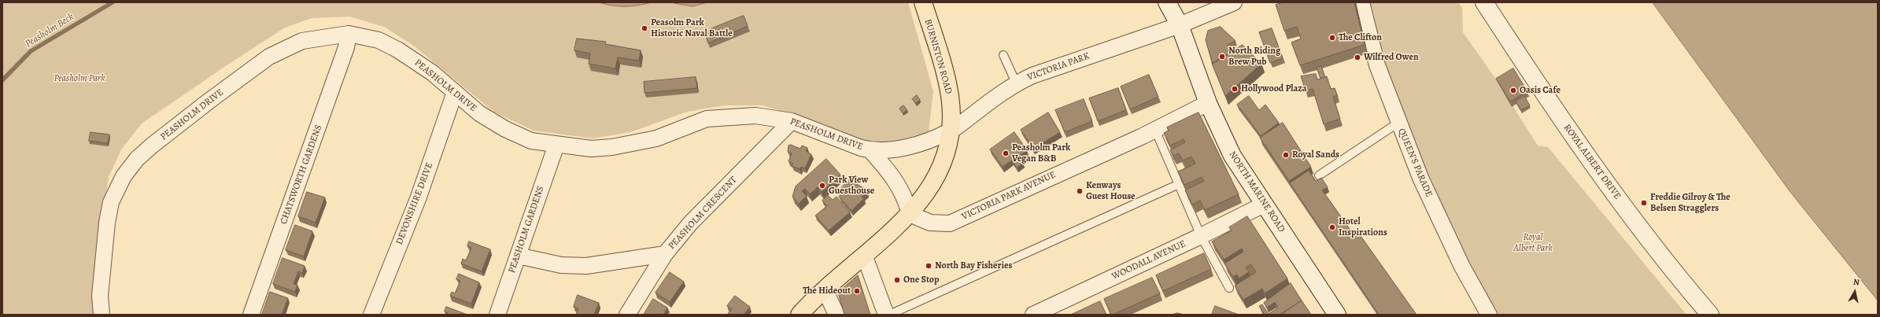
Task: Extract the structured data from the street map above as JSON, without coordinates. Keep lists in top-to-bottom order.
{
  "streets": {
    "main road": ["BURNISTON ROAD"],
    "street": [
      "VICTORIA PARK",
      "PEASHOLM DRIVE",
      "ROYAL ALBERT DRIVE",
      "QUEEN'S PARADE",
      "CHATSWORTH GARDENS",
      "NORTH MARINE ROAD",
      "VICTORIA PARK AVENUE",
      "DEVONSHIRE DRIVE",
      "PEASHOLM CRESCENT",
      "PEASHOLM GARDENS",
      "WOODALL AVENUE"
    ]
  },
  "crossings": [
    ["BURNISTON ROAD", "VICTORIA PARK"],
    ["BURNISTON ROAD", "PEASHOLM DRIVE"],
    ["BURNISTON ROAD", "VICTORIA PARK AVENUE"],
    ["VICTORIA PARK", "PEASHOLM DRIVE"],
    ["VICTORIA PARK", "NORTH MARINE ROAD"],
    ["PEASHOLM DRIVE", "CHATSWORTH GARDENS"],
    ["PEASHOLM DRIVE", "VICTORIA PARK AVENUE"],
    ["PEASHOLM DRIVE", "DEVONSHIRE DRIVE"],
    ["PEASHOLM DRIVE", "PEASHOLM CRESCENT"],
    ["PEASHOLM DRIVE", "PEASHOLM GARDENS"],
    ["NORTH MARINE ROAD", "VICTORIA PARK AVENUE"],
    ["NORTH MARINE ROAD", "WOODALL AVENUE"]
  ],
  "water": ["Peasholm Beck"],
  "parks": ["Peasholm Park", "Royal Albert Park"],
  "places": [
    "Peasolm Park Historic Naval Battle",
    "The Clifton",
    "North Riding Brew Pub",
    "Wilfred Owen",
    "Hollywood Plaza",
    "Oasis Cafe",
    "Peasholm Park Vegan B&B",
    "Royal Sands",
    "Park View Guesthouse",
    "Kenways Guest House",
    "Freddie Gilroy & The Belsen Stragglers",
    "Hotel Inspirations",
    "North Bay Fisheries",
    "One Stop",
    "The Hideout"
  ],
  "north": "top"
}
